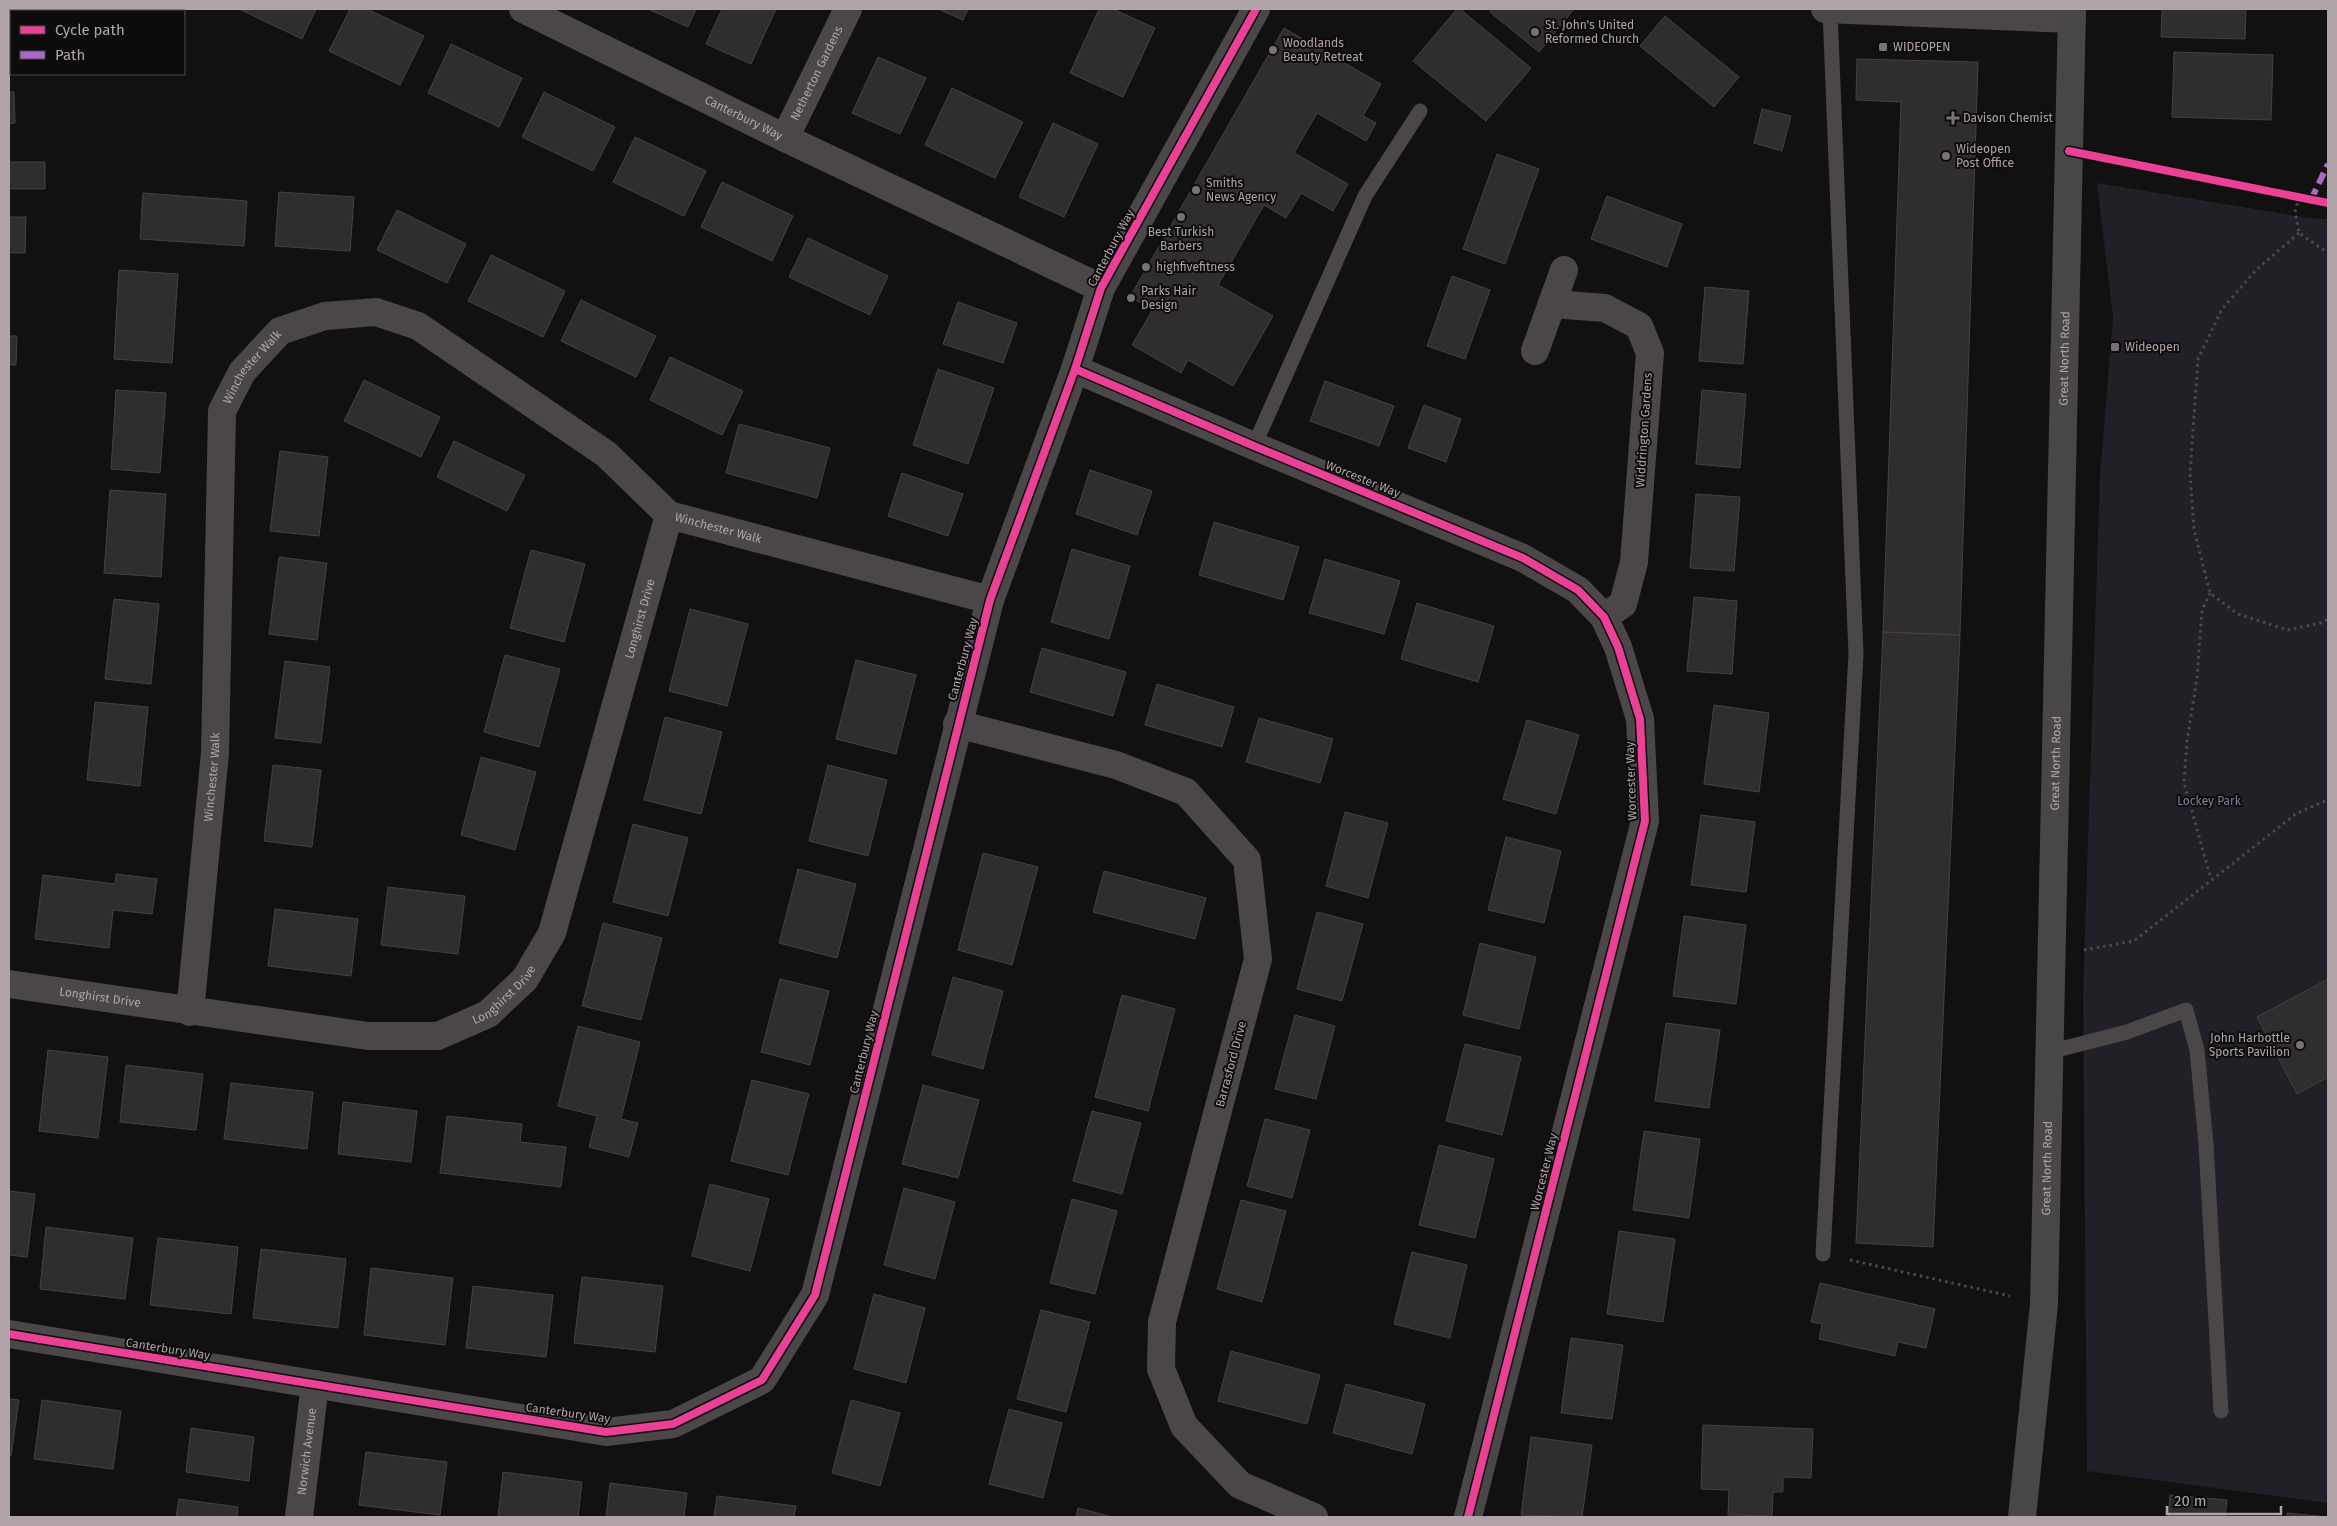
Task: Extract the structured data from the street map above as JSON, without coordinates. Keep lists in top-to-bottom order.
{
  "streets": {
    "main road": ["Great North Road"],
    "street": [
      "Netherton Gardens",
      "Canterbury Way",
      "Winchester Walk",
      "Widdrington Gardens",
      "Worcester Way",
      "Longhirst Drive",
      "Barrasford Drive",
      "Norwich Avenue"
    ]
  },
  "crossings": [
    ["Netherton Gardens", "Canterbury Way"],
    ["Canterbury Way", "Winchester Walk"],
    ["Canterbury Way", "Worcester Way"],
    ["Canterbury Way", "Barrasford Drive"],
    ["Canterbury Way", "Norwich Avenue"],
    ["Winchester Walk", "Longhirst Drive"],
    ["Widdrington Gardens", "Worcester Way"]
  ],
  "parks": ["Lockey Park"],
  "places": {
    "other": [
      "St. John's United Reformed Church",
      "Woodlands Beauty Retreat",
      "Wideopen Post Office",
      "Smiths News Agency",
      "Best Turkish Barbers",
      "highfivefitness",
      "Parks Hair Design",
      "John Harbottle Sports Pavilion"
    ],
    "transit": ["WIDEOPEN", "Wideopen"],
    "health": ["Davison Chemist"]
  },
  "legend": ["Cycle path", "Path"],
  "scale_bar": "20 m"
}
